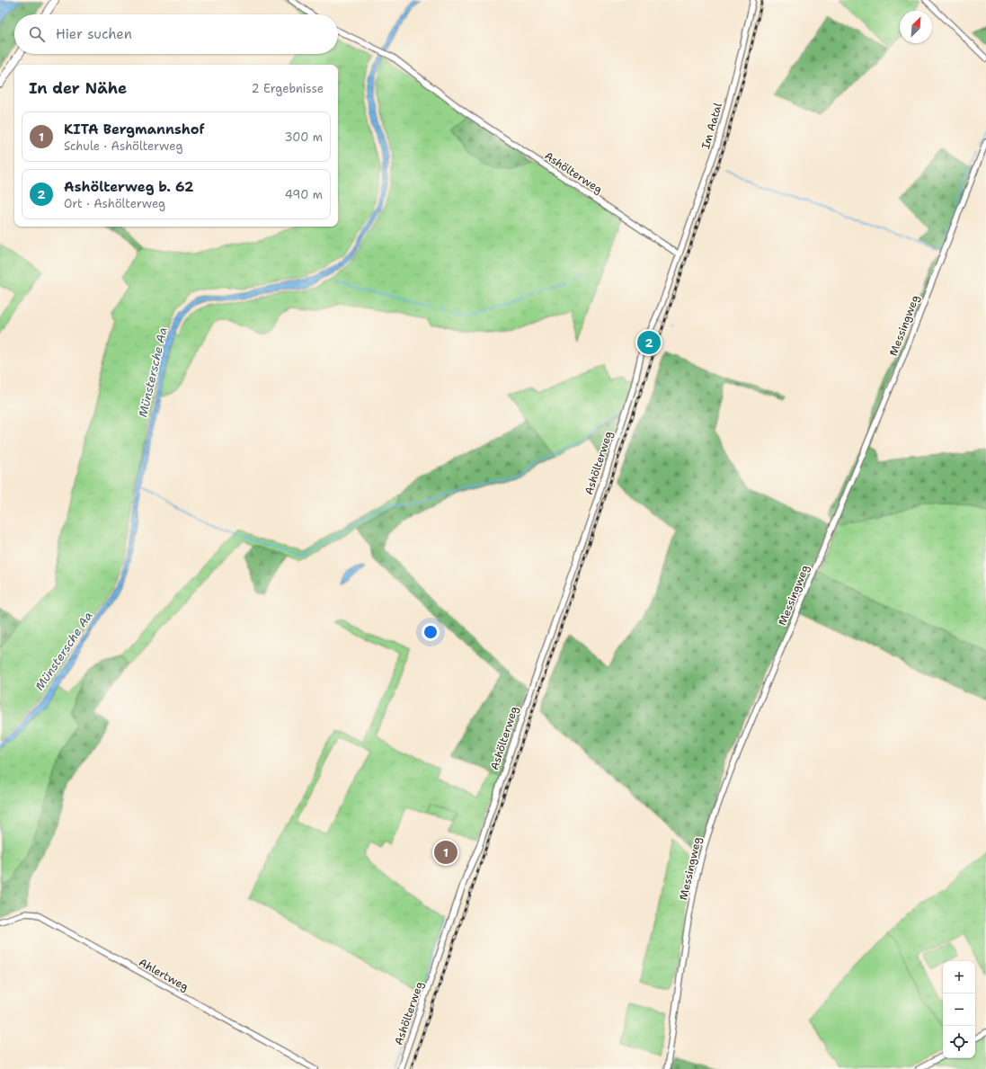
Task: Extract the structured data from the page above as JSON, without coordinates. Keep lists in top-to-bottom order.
{
  "streets": {
    "street": [
      "Im Aatal",
      "Ashölterweg",
      "Messingweg",
      "Ahlertweg"
    ]
  },
  "crossings": [
    ["Im Aatal", "Ashölterweg"]
  ],
  "water": ["Münstersche Aa"],
  "north": "top right",
  "page": {
    "search": "Hier suchen",
    "heading": ["In der Nähe", "2 Ergebnisse"],
    "list": [
      {
        "mark": "1",
        "name": "KITA Bergmannshof",
        "note": "Schule · Ashölterweg",
        "value": "300 m"
      },
      {
        "mark": "2",
        "name": "Ashölterweg b. 62",
        "note": "Ort · Ashölterweg",
        "value": "490 m"
      }
    ],
    "pins": ["2", "1"],
    "map_buttons": ["+", "−"]
  }
}
